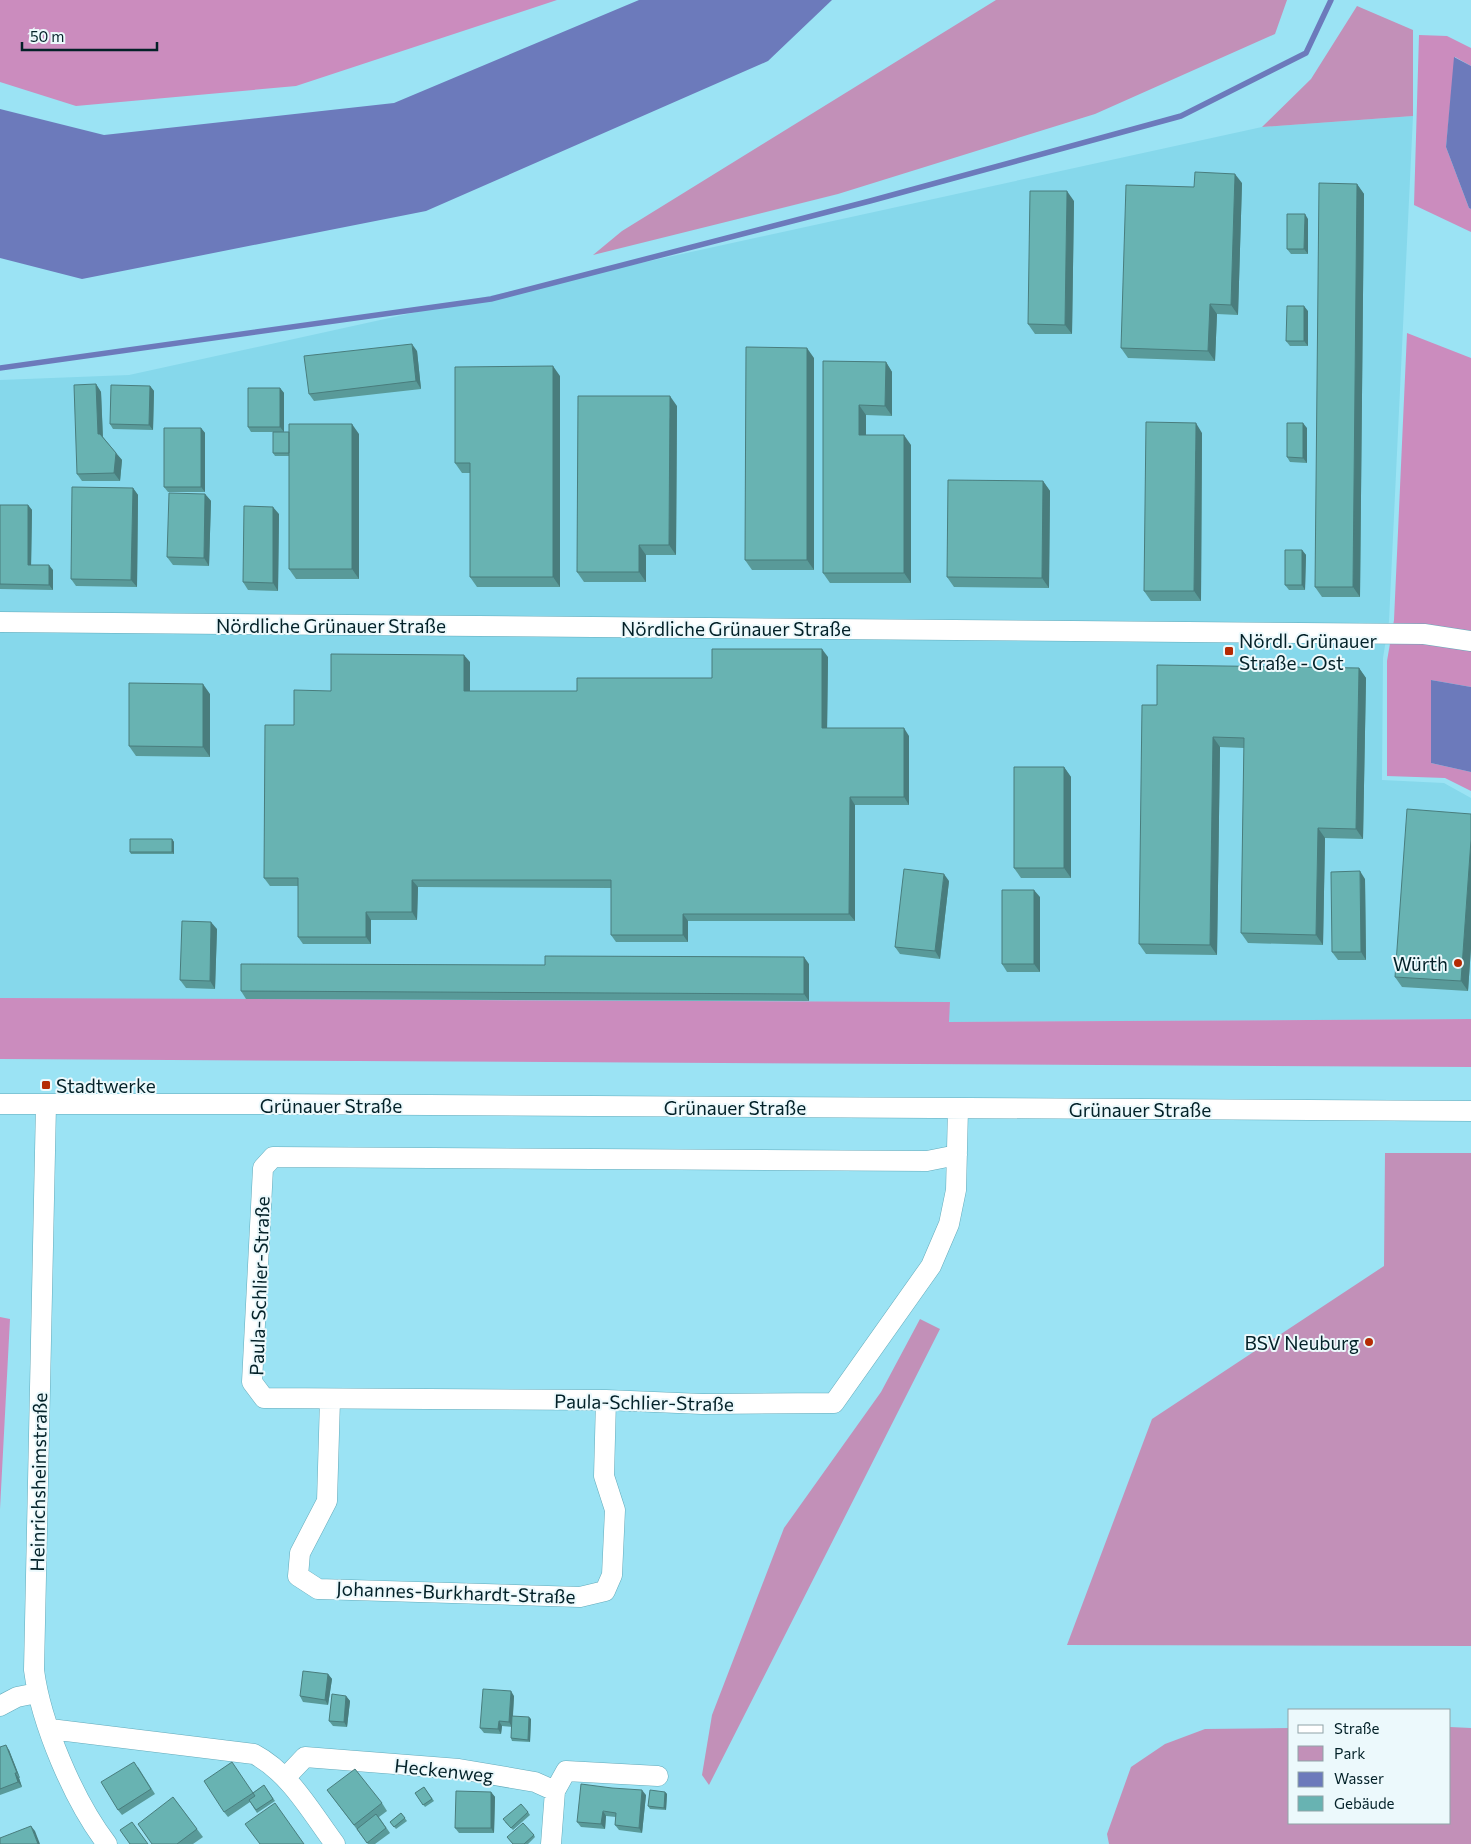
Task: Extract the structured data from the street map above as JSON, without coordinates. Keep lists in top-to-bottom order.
{
  "streets": {
    "street": [
      "Nördliche Grünauer Straße",
      "Grünauer Straße",
      "Paula-Schlier-Straße",
      "Heinrichsheimstraße",
      "Johannes-Burkhardt-Straße",
      "Heckenweg"
    ]
  },
  "crossings": [
    ["Grünauer Straße", "Paula-Schlier-Straße"],
    ["Grünauer Straße", "Heinrichsheimstraße"],
    ["Paula-Schlier-Straße", "Johannes-Burkhardt-Straße"]
  ],
  "places": {
    "transit": ["Nördl. Grünauer Straße - Ost", "Stadtwerke"],
    "other": ["Würth", "BSV Neuburg"]
  },
  "legend": [
    "Straße",
    "Park",
    "Wasser",
    "Gebäude"
  ],
  "scale_bar": "50 m"
}
